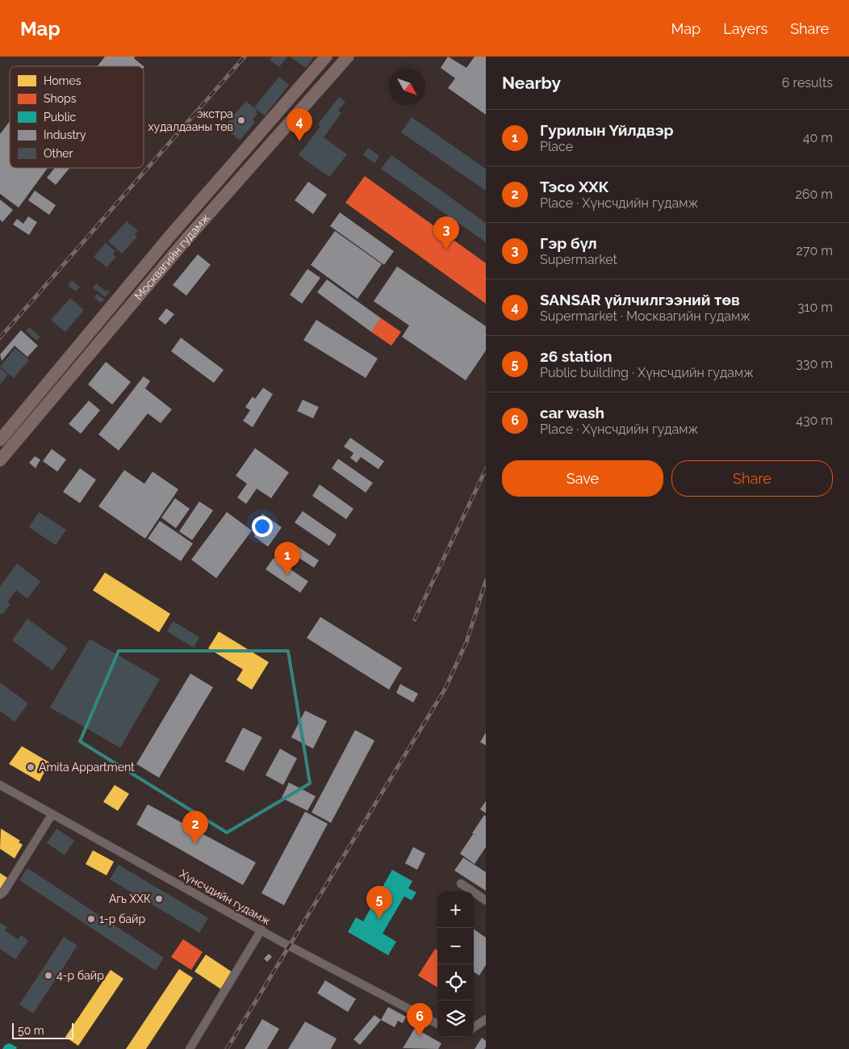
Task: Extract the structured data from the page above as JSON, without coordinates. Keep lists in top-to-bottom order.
{
  "streets": {
    "highway": ["Москвагийн гудамж"],
    "street": ["Хүнсчдийн гудамж"]
  },
  "places": [
    "экстра худалдааны төв",
    "Amita Appartment",
    "Агь ХХК",
    "1-р байр",
    "4-р байр"
  ],
  "legend": [
    "Homes",
    "Shops",
    "Public",
    "Industry",
    "Other"
  ],
  "scale_bar": "50 m",
  "north": "bottom right",
  "page": {
    "header": "Map",
    "nav": ["Map", "Layers", "Share"],
    "heading": ["Nearby", "6 results"],
    "pins": [
      "4",
      "3",
      "1",
      "2",
      "5",
      "6"
    ],
    "list": [
      {
        "mark": "1",
        "name": "Гурилын Үйлдвэр",
        "note": "Place",
        "value": "40 m"
      },
      {
        "mark": "2",
        "name": "Тэсо ХХК",
        "note": "Place · Хүнсчдийн гудамж",
        "value": "260 m"
      },
      {
        "mark": "3",
        "name": "Гэр бүл",
        "note": "Supermarket",
        "value": "270 m"
      },
      {
        "mark": "4",
        "name": "SANSAR үйлчилгээний төв",
        "note": "Supermarket · Москвагийн гудамж",
        "value": "310 m"
      },
      {
        "mark": "5",
        "name": "26 station",
        "note": "Public building · Хүнсчдийн гудамж",
        "value": "330 m"
      },
      {
        "mark": "6",
        "name": "car wash",
        "note": "Place · Хүнсчдийн гудамж",
        "value": "430 m"
      }
    ],
    "buttons": ["Save", "Share"],
    "map_buttons": ["+", "−"],
    "scale": "50 m"
  }
}
